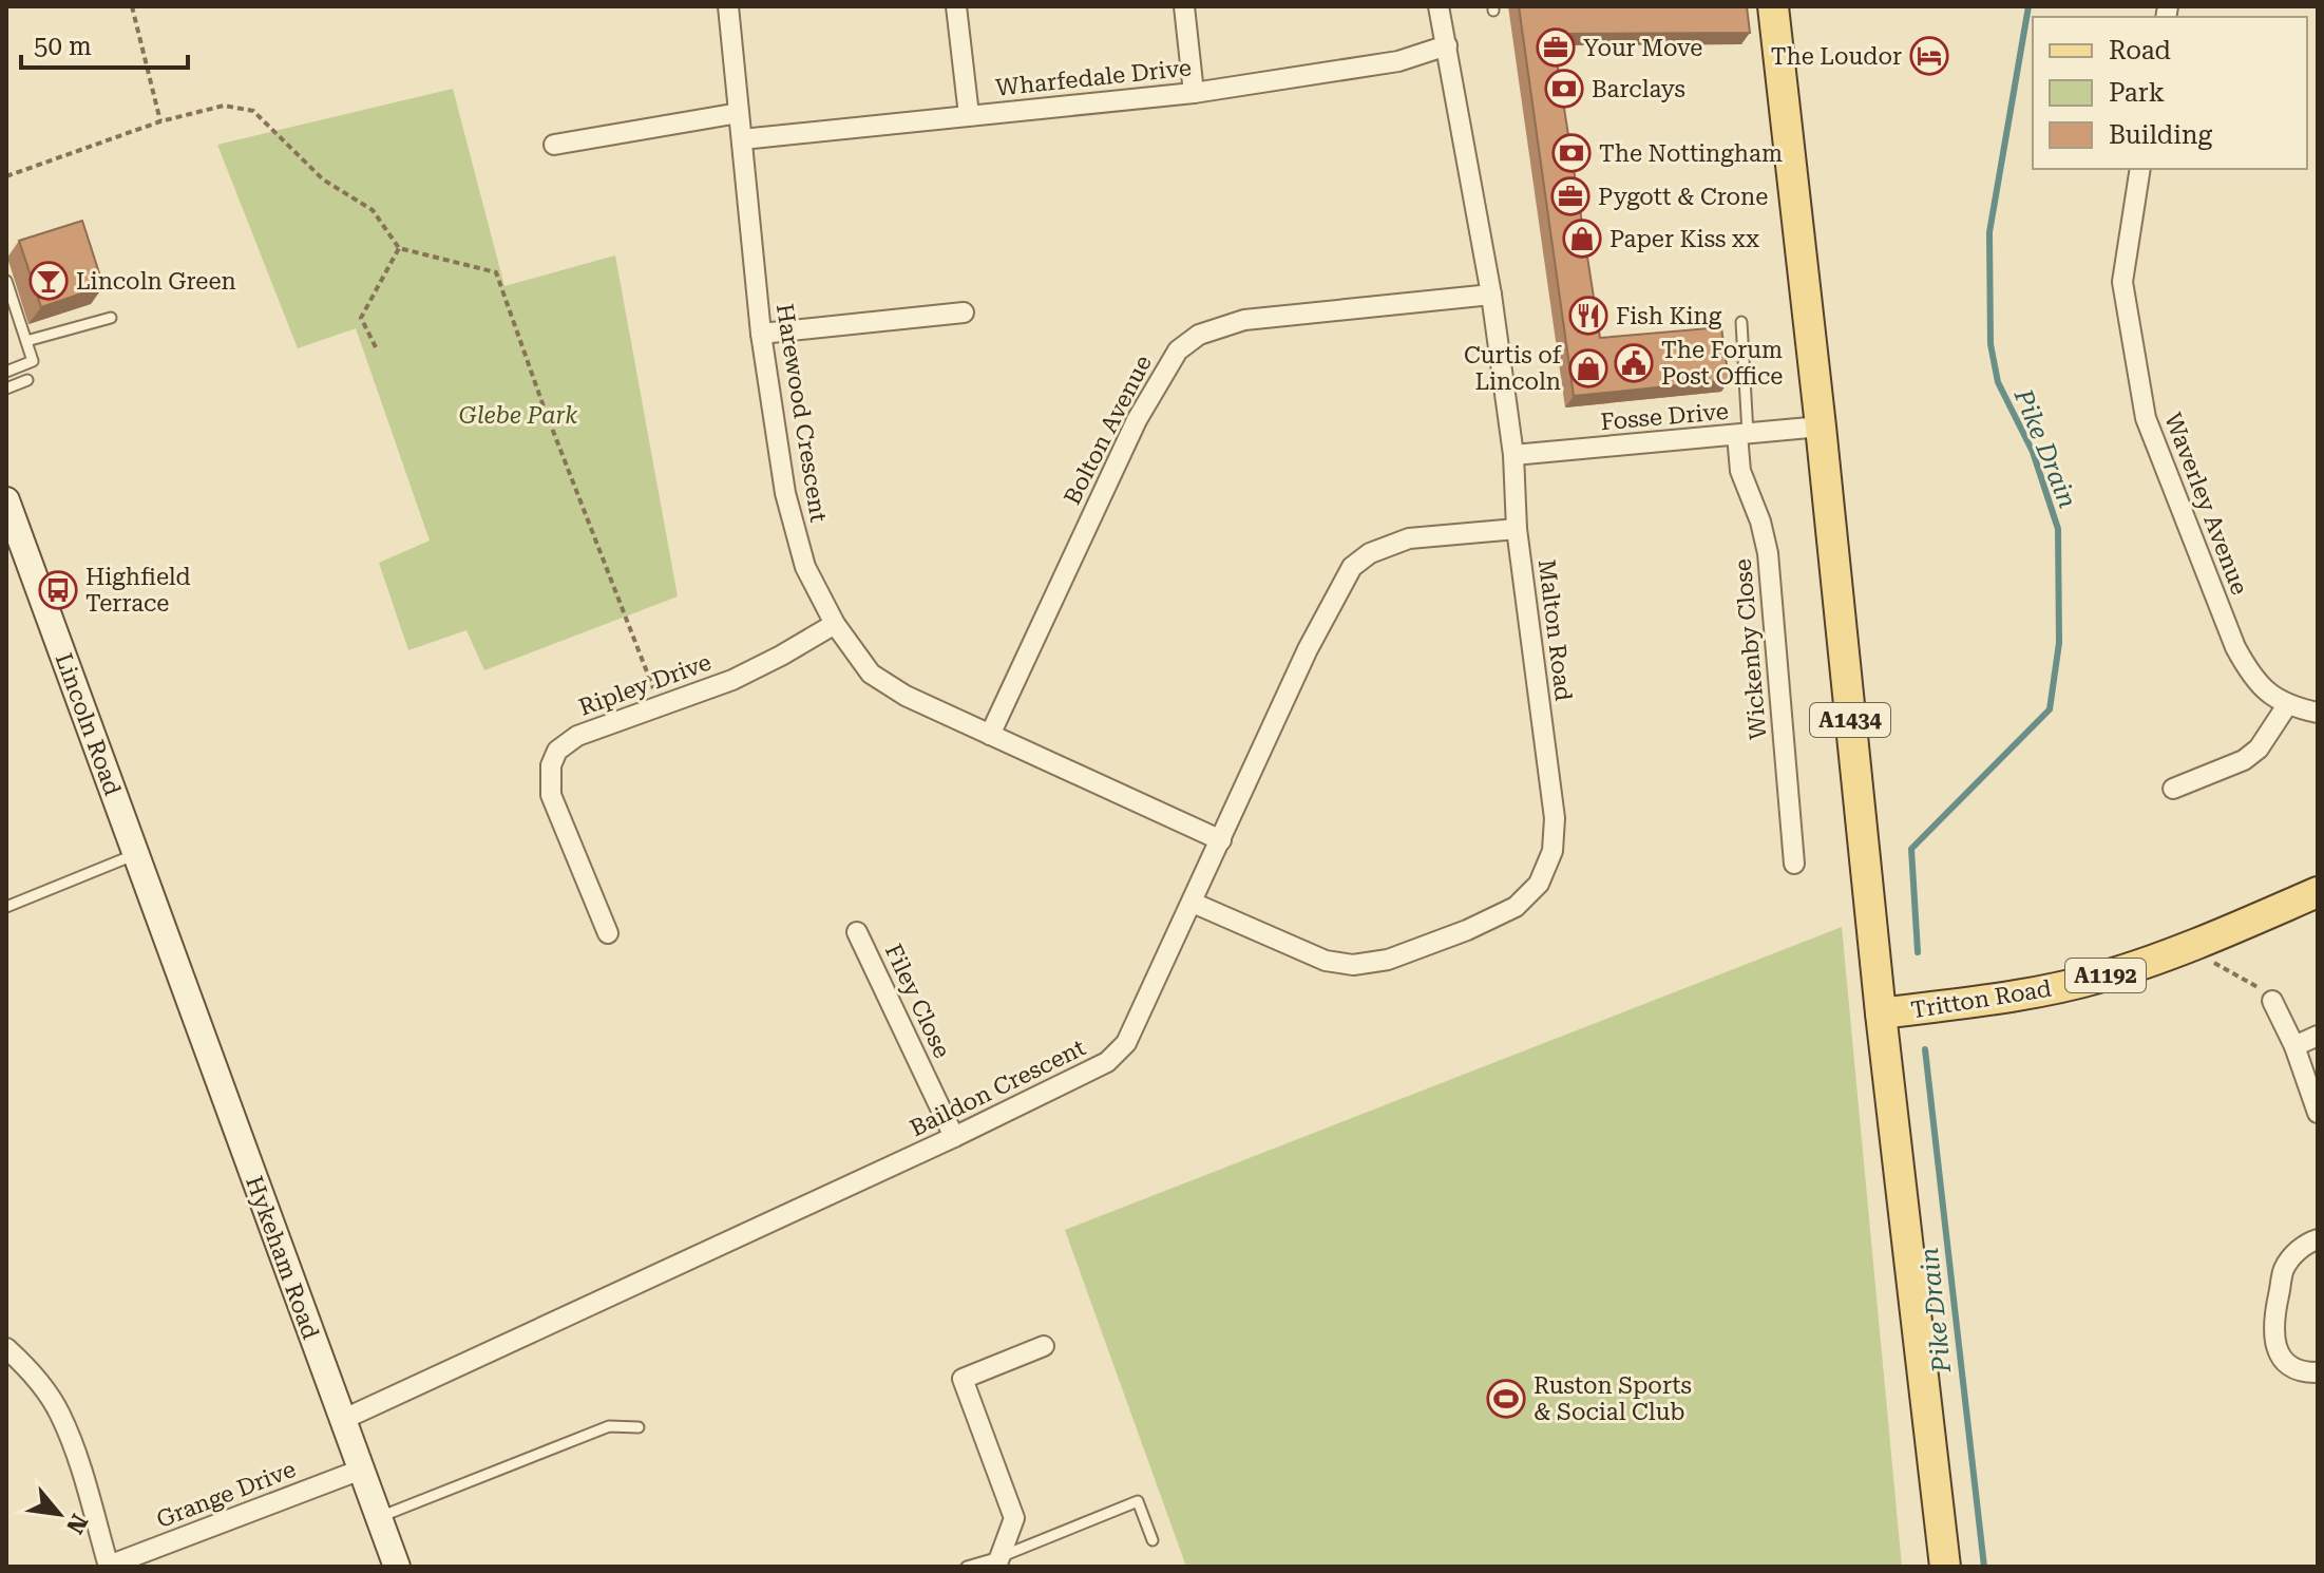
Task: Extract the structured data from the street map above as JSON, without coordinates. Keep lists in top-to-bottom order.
{
  "streets": {
    "main road": ["A1434", "A1192", "Tritton Road"],
    "street": [
      "Wharfedale Drive",
      "Harewood Crescent",
      "Fosse Drive",
      "Bolton Avenue",
      "Waverley Avenue",
      "Malton Road",
      "Wickenby Close",
      "Ripley Drive",
      "Lincoln Road",
      "Filey Close",
      "Baildon Crescent",
      "Hykeham Road",
      "Grange Drive"
    ]
  },
  "crossings": [
    ["Wharfedale Drive", "Harewood Crescent"],
    ["Wharfedale Drive", "Malton Road"],
    ["Harewood Crescent", "Bolton Avenue"],
    ["Harewood Crescent", "Ripley Drive"],
    ["Harewood Crescent", "Baildon Crescent"],
    ["Fosse Drive", "Malton Road"],
    ["Fosse Drive", "Wickenby Close"],
    ["Fosse Drive", "A1434"],
    ["Bolton Avenue", "Malton Road"],
    ["Malton Road", "Baildon Crescent"],
    ["A1434", "Tritton Road"],
    ["Lincoln Road", "Hykeham Road"],
    ["Filey Close", "Baildon Crescent"],
    ["Baildon Crescent", "Hykeham Road"],
    ["Hykeham Road", "Grange Drive"]
  ],
  "water": ["Pike Drain"],
  "parks": ["Glebe Park"],
  "places": {
    "office": ["Your Move", "Pygott & Crone"],
    "hotel": ["The Loudor"],
    "bank": ["Barclays", "The Nottingham"],
    "shop": ["Paper Kiss xx", "Curtis of Lincoln"],
    "bar": ["Lincoln Green"],
    "restaurant": ["Fish King"],
    "public building": ["The Forum Post Office"],
    "bus stop": ["Highfield Terrace"],
    "sports": ["Ruston Sports & Social Club"]
  },
  "legend": ["Road", "Park", "Building"],
  "scale_bar": "50 m",
  "north": "bottom right"
}
